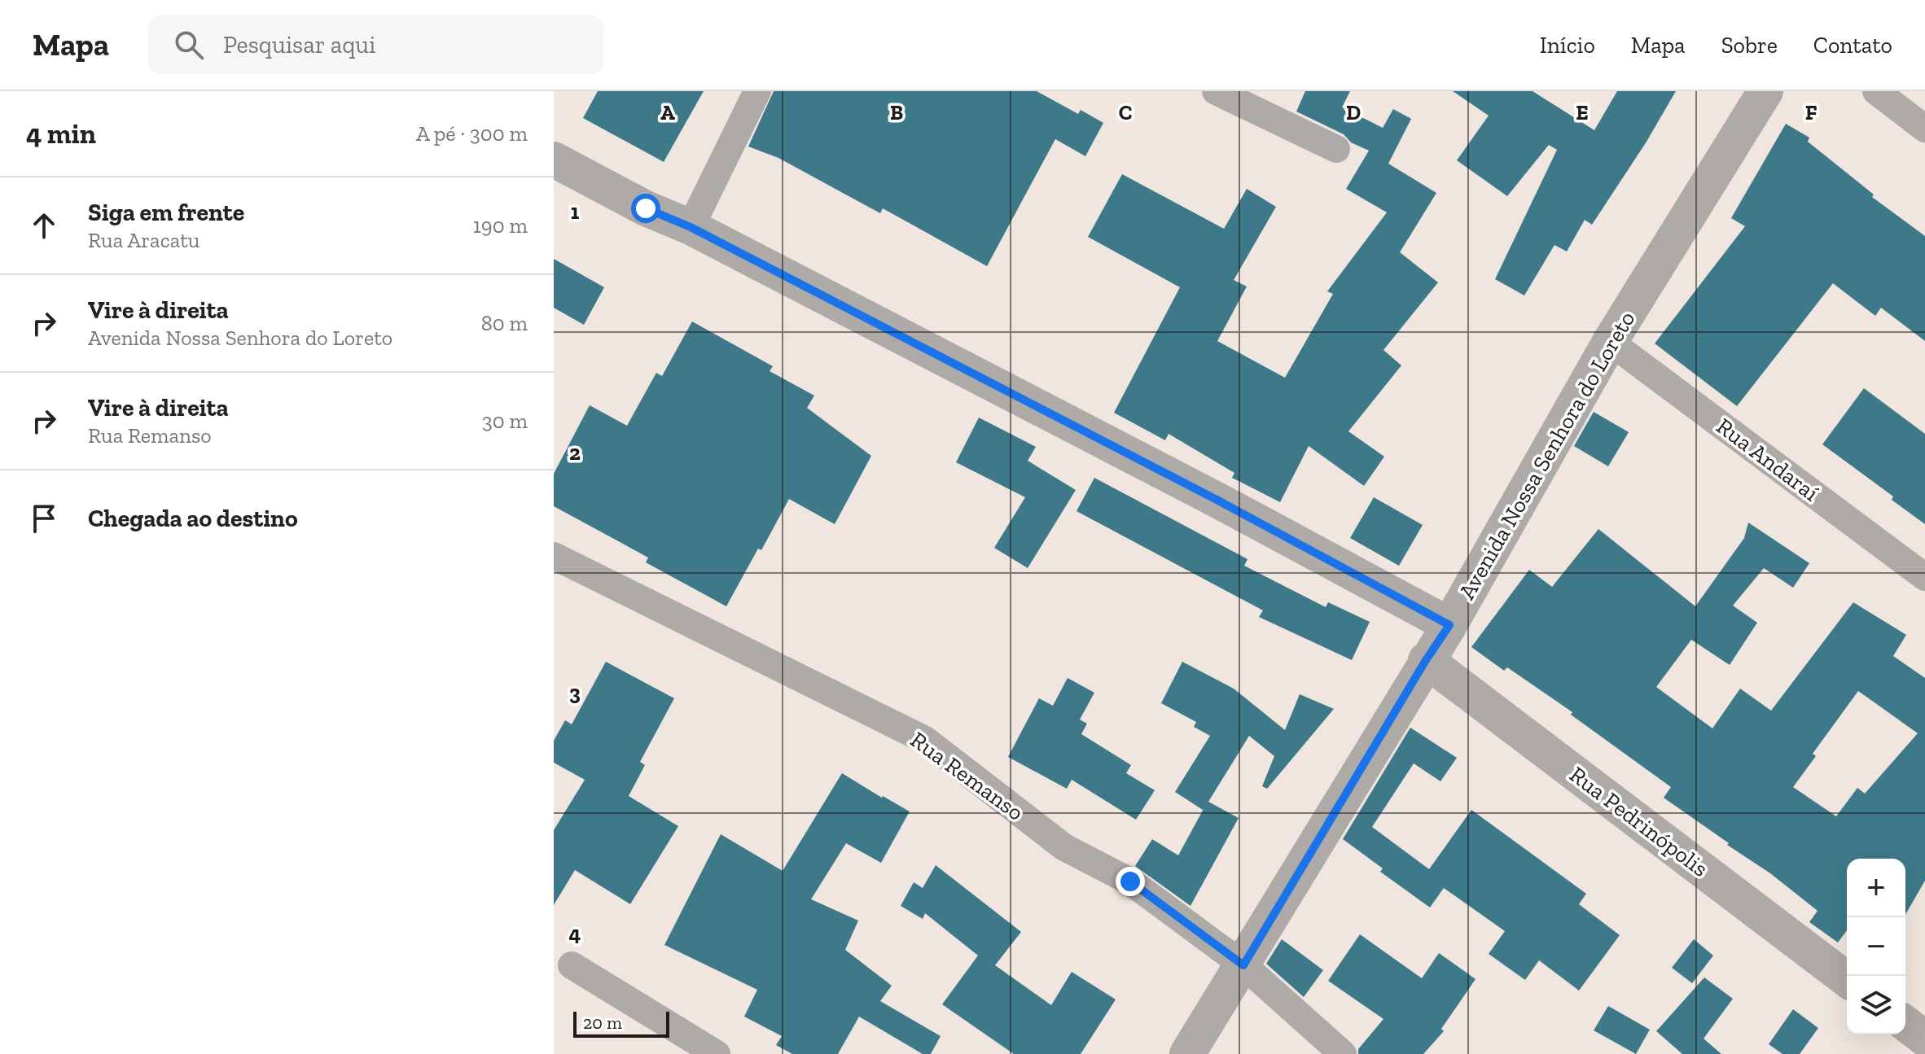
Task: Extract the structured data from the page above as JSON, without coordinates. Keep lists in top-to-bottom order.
{
  "streets": {
    "street": [
      "Avenida Nossa Senhora do Loreto",
      "Rua Andaraí",
      "Rua Remanso",
      "Rua Pedrinópolis"
    ]
  },
  "crossings": [
    ["Avenida Nossa Senhora do Loreto", "Rua Andaraí"],
    ["Avenida Nossa Senhora do Loreto", "Rua Remanso"],
    ["Avenida Nossa Senhora do Loreto", "Rua Pedrinópolis"]
  ],
  "scale_bar": "20 m",
  "page": {
    "header": "Mapa",
    "search": "Pesquisar aqui",
    "nav": [
      "Início",
      "Mapa",
      "Sobre",
      "Contato"
    ],
    "heading": ["4 min", "A pé · 300 m"],
    "list": [
      ["Siga em frente", "Rua Aracatu", "190 m"],
      ["Vire à direita", "Avenida Nossa Senhora do Loreto", "80 m"],
      ["Vire à direita", "Rua Remanso", "30 m"],
      "Chegada ao destino"
    ],
    "map_buttons": ["+", "−"],
    "scale": "20 m"
  },
  "grid": {
    "columns": [
      "A",
      "B",
      "C",
      "D",
      "E",
      "F"
    ],
    "rows": [
      "1",
      "2",
      "3",
      "4"
    ]
  }
}
